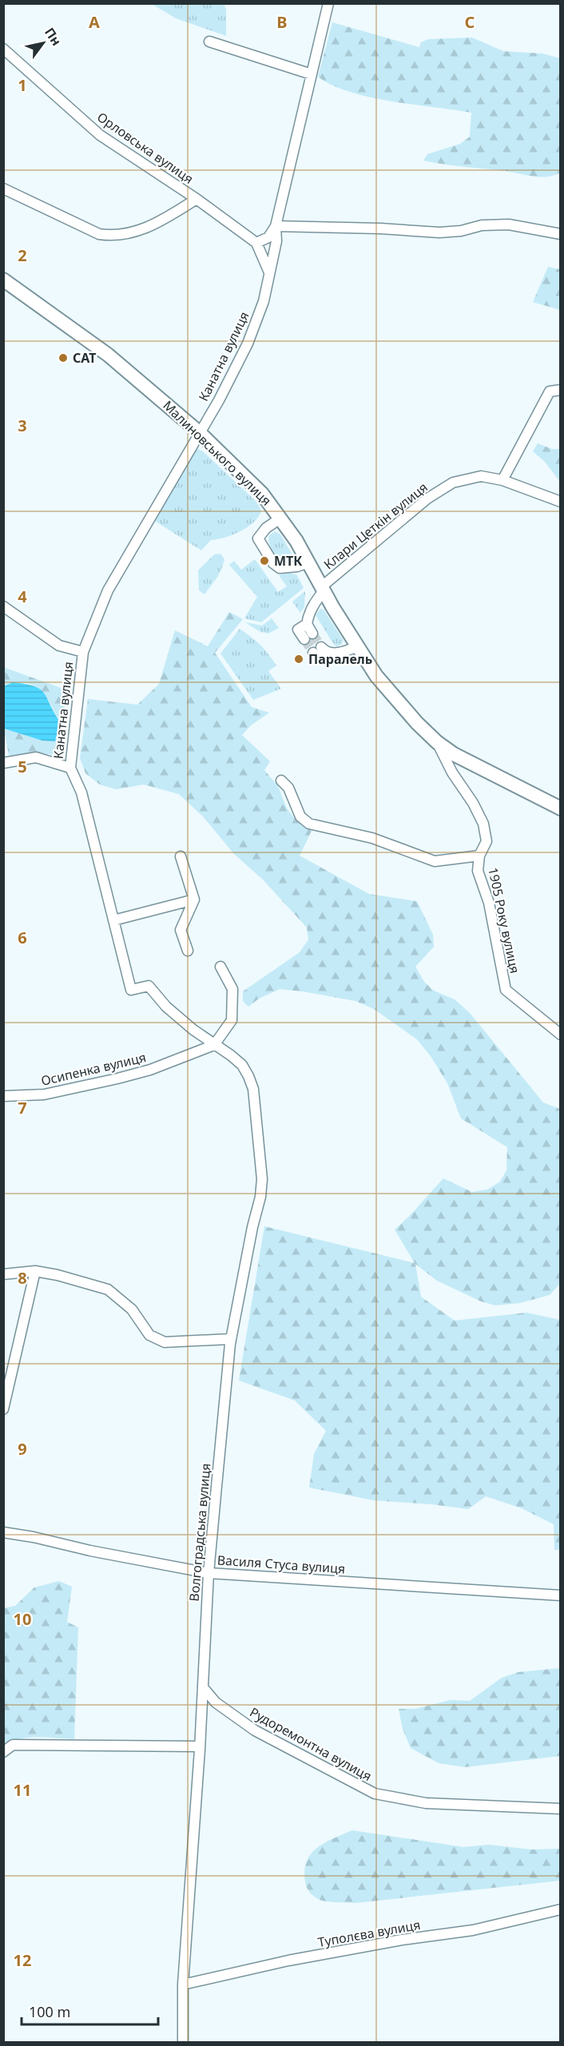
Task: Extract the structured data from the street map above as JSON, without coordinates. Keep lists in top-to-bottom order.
{
  "streets": {
    "main road": ["Малиновського вулиця"],
    "street": [
      "Орловська вулиця",
      "Канатна вулиця",
      "Клари Цеткін вулиця",
      "1905 Року вулиця",
      "Осипенка вулиця",
      "Волгоградська вулиця",
      "Василя Стуса вулиця",
      "Рудоремонтна вулиця",
      "Туполєва вулиця"
    ]
  },
  "crossings": [
    ["Канатна вулиця", "Малиновського вулиця"],
    ["Канатна вулиця", "Осипенка вулиця"],
    ["Канатна вулиця", "Волгоградська вулиця"],
    ["Малиновського вулиця", "Клари Цеткін вулиця"],
    ["Малиновського вулиця", "1905 Року вулиця"],
    ["Осипенка вулиця", "Волгоградська вулиця"],
    ["Волгоградська вулиця", "Василя Стуса вулиця"],
    ["Волгоградська вулиця", "Рудоремонтна вулиця"],
    ["Волгоградська вулиця", "Туполєва вулиця"]
  ],
  "places": ["САТ", "МТК", "Паралель"],
  "scale_bar": "100 m",
  "north": "top right",
  "grid": {
    "columns": ["A", "B", "C"],
    "rows": [
      "1",
      "2",
      "3",
      "4",
      "5",
      "6",
      "7",
      "8",
      "9",
      "10",
      "11",
      "12"
    ]
  }
}
